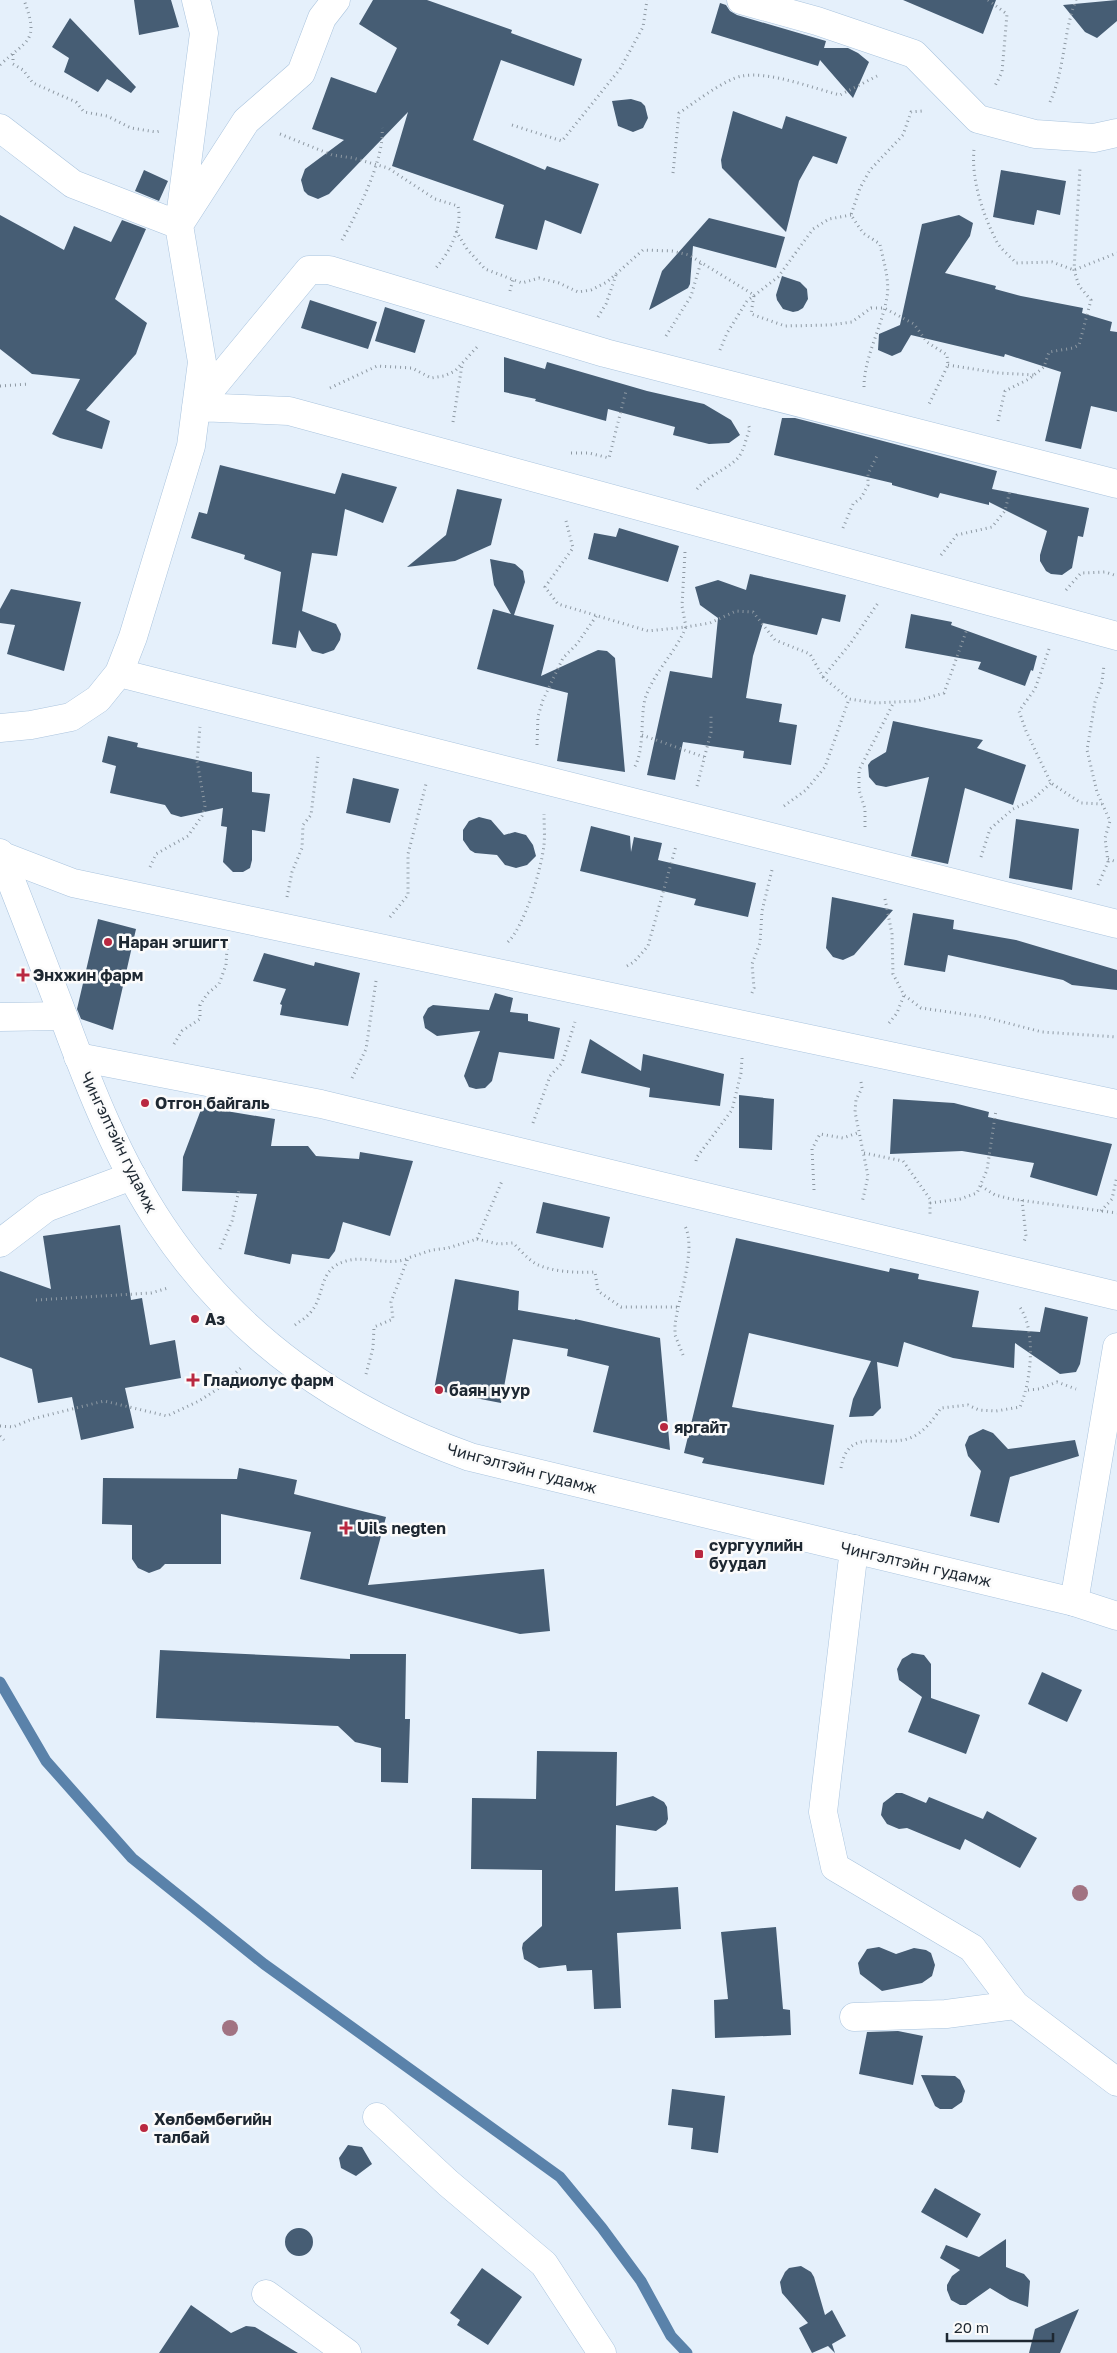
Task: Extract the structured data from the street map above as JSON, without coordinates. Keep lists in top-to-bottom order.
{
  "streets": {
    "street": ["Чингэлтэйн гудамж"]
  },
  "places": {
    "other": [
      "Наран эгшигт",
      "Отгон байгаль",
      "Аз",
      "баян нуур",
      "яргайт",
      "Хөлбөмбөгийн талбай"
    ],
    "health": ["Энхжин фарм", "Гладиолус фарм", "Uils negten"],
    "transit": ["сургуулийн буудал"]
  },
  "scale_bar": "20 m"
}
